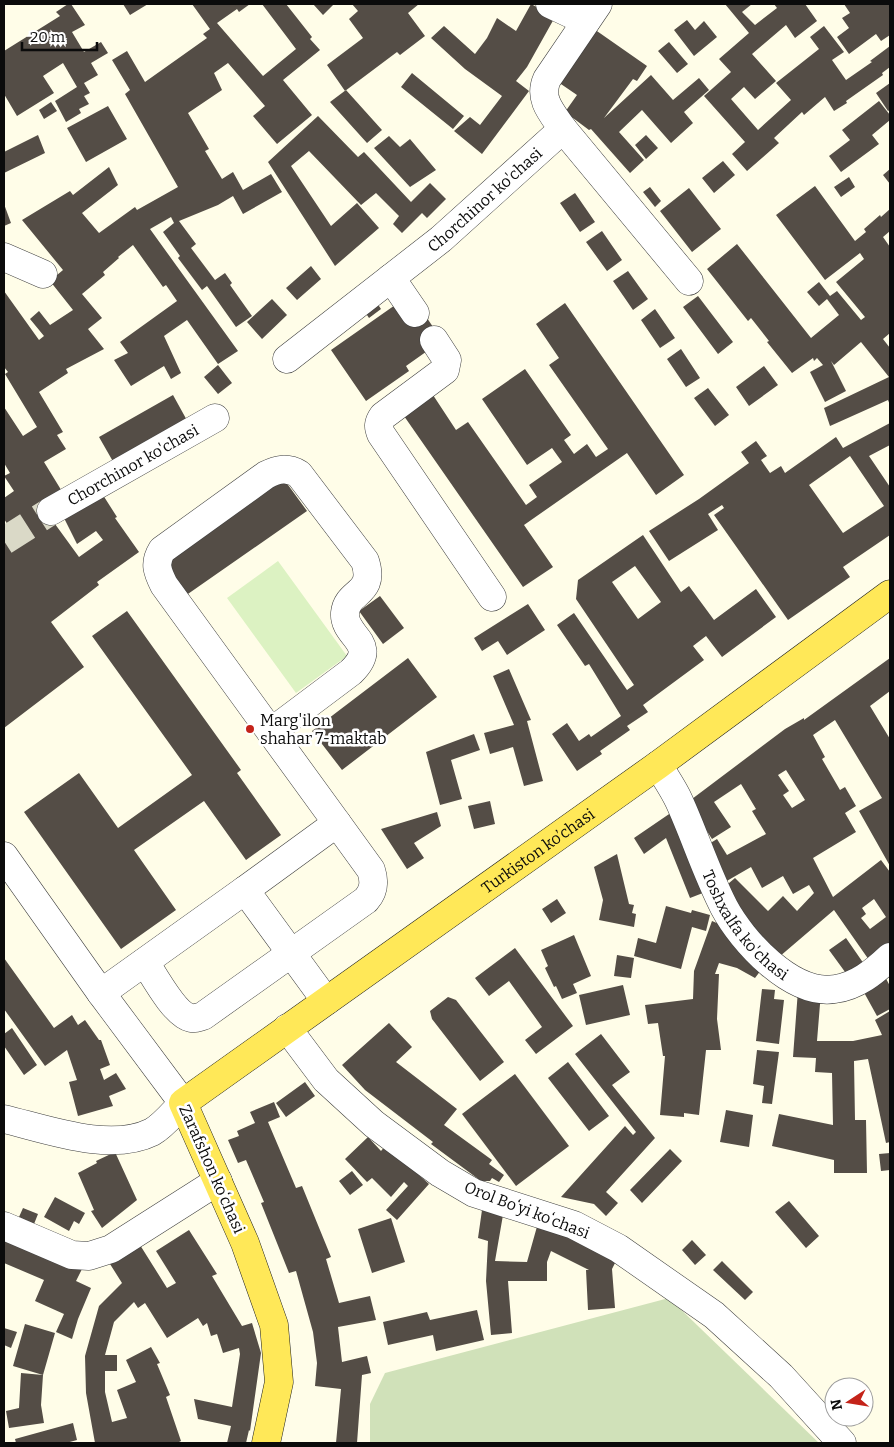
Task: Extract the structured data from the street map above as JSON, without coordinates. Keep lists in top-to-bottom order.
{
  "streets": {
    "main road": ["Turkiston ko’chasi", "Zarafshon koʻchasi"],
    "street": ["Chorchinor ko'chasi", "Toshxalfa ko'chasi", "Orol Boʻyi koʻchasi"]
  },
  "crossings": [
    ["Turkiston ko’chasi", "Toshxalfa ko'chasi"],
    ["Turkiston ko’chasi", "Zarafshon koʻchasi"],
    ["Turkiston ko’chasi", "Orol Boʻyi koʻchasi"]
  ],
  "places": ["Marg'ilon shahar 7-maktab"],
  "scale_bar": "20 m",
  "north": "left"
}
